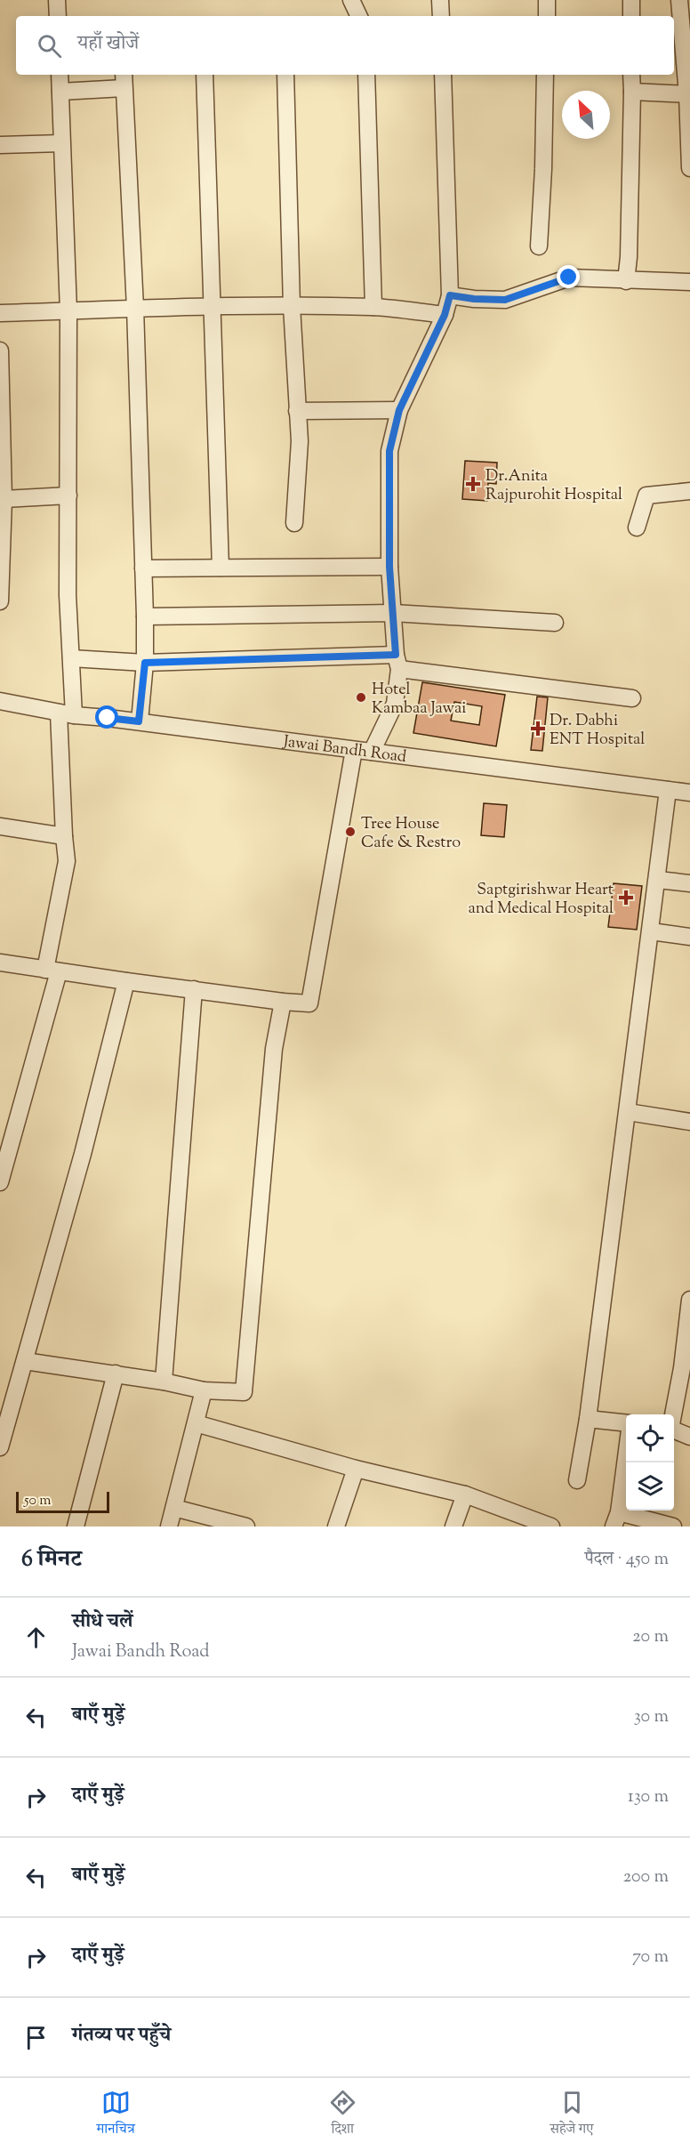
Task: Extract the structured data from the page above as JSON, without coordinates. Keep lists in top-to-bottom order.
{
  "streets": {
    "street": ["Jawai Bandh Road"]
  },
  "places": {
    "health": ["Dr.Anita Rajpurohit Hospital", "Dr. Dabhi ENT Hospital", "Saptgirishwar Heart and Medical Hospital"],
    "other": ["Hotel Kambaa Jawai", "Tree House Cafe & Restro"]
  },
  "scale_bar": "50 m",
  "north": "top left",
  "page": {
    "search": "यहाँ खोजें",
    "scale": "50 m",
    "heading": ["6 मिनट", "पैदल · 450 m"],
    "list": [
      ["सीधे चलें", "Jawai Bandh Road", "20 m"],
      ["बाएँ मुड़ें", "30 m"],
      ["दाएँ मुड़ें", "130 m"],
      ["बाएँ मुड़ें", "200 m"],
      ["दाएँ मुड़ें", "70 m"],
      "गंतव्य पर पहुँचे"
    ],
    "nav": ["मानचित्र", "दिशा", "सहेजे गए"]
  }
}
